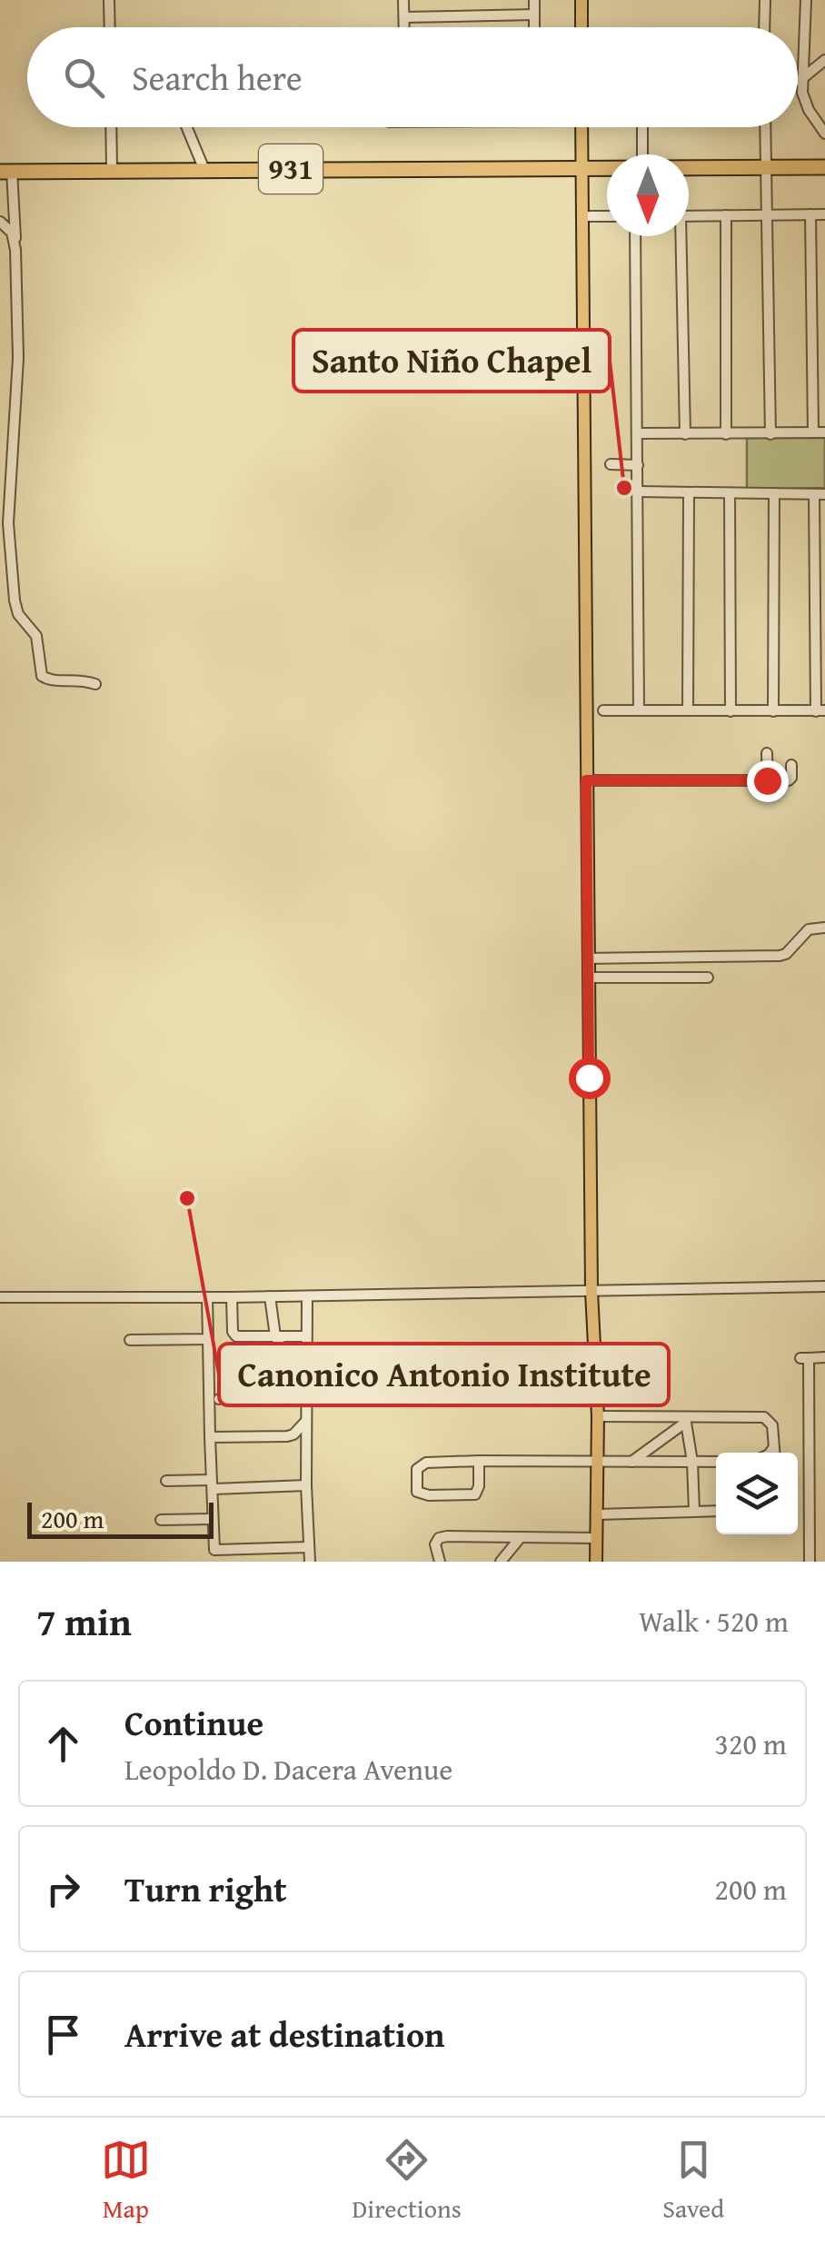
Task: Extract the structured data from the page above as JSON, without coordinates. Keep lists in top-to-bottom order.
{
  "streets": {
    "highway": ["931"]
  },
  "places": ["Santo Niño Chapel", "Canonico Antonio Institute"],
  "scale_bar": "200 m",
  "north": "bottom",
  "page": {
    "search": "Search here",
    "scale": "200 m",
    "heading": ["7 min", "Walk · 520 m"],
    "list": [
      ["Continue", "Leopoldo D. Dacera Avenue", "320 m"],
      ["Turn right", "200 m"],
      "Arrive at destination"
    ],
    "nav": ["Map", "Directions", "Saved"]
  }
}
